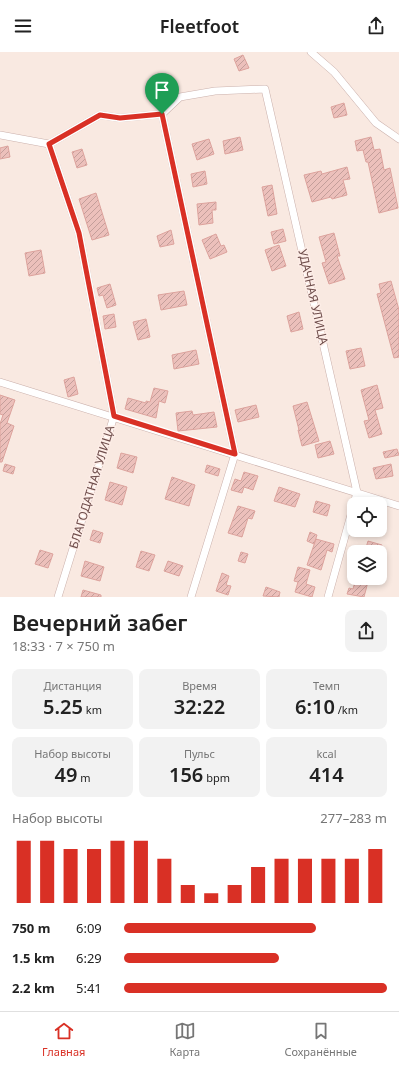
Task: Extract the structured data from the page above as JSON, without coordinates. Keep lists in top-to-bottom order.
{
  "streets": {
    "street": ["УДАЧНАЯ УЛИЦА", "БЛАГОДАТНАЯ УЛИЦА"]
  },
  "page": {
    "header": "Fleetfoot",
    "heading": ["Вечерний забег", "18:33 · 7 × 750 m"],
    "stats": [
      ["Дистанция", "5.25 km"],
      ["Время", "32:22"],
      ["Темп", "6:10 /km"],
      ["Набор высоты", "49 m"],
      ["Пульс", "156 bpm"],
      ["kcal", "414"]
    ],
    "chart": ["Набор высоты", "277–283 m"],
    "list": [
      {
        "name": "750 m",
        "note": "6:09"
      },
      {
        "name": "1.5 km",
        "note": "6:29"
      },
      {
        "name": "2.2 km",
        "note": "5:41"
      }
    ],
    "tabs": ["Главная", "Карта", "Сохранённые"]
  }
}
